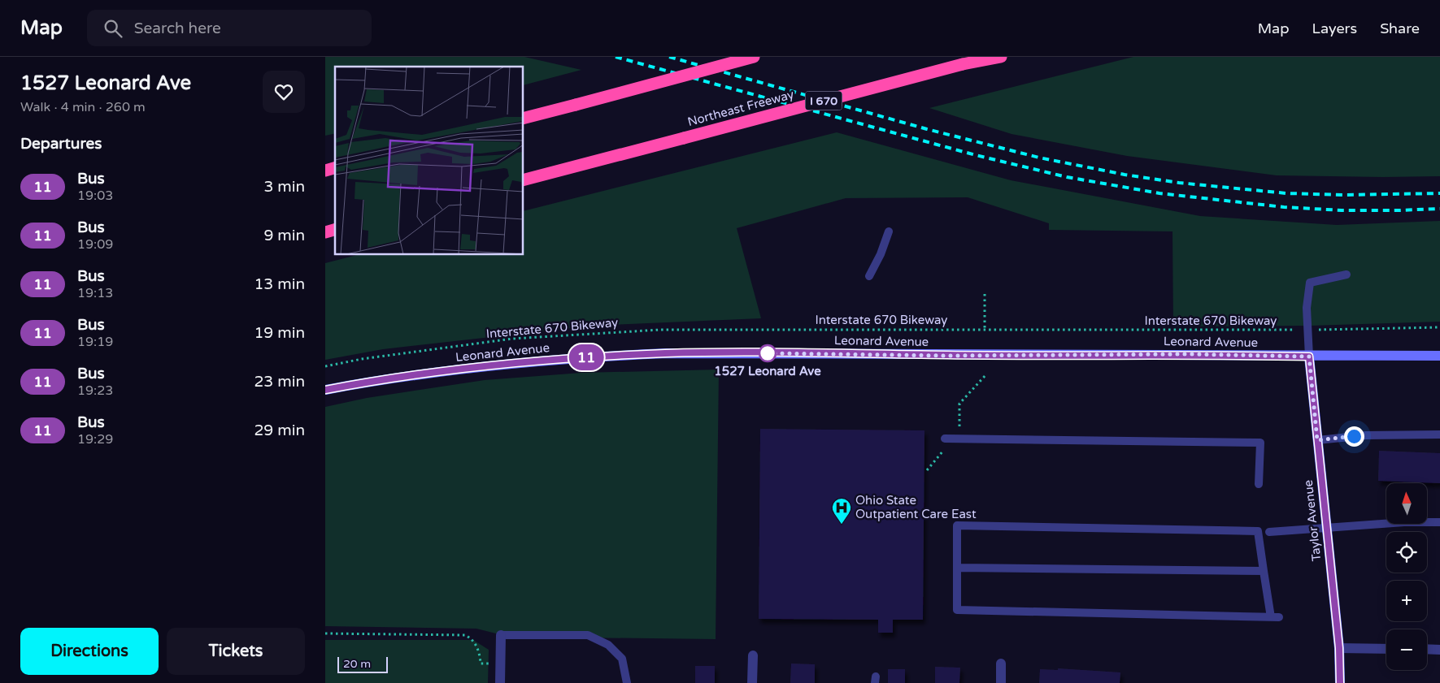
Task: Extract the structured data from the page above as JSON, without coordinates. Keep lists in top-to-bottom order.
{
  "streets": {
    "highway": ["I 670", "Northeast Freeway"],
    "street": ["Leonard Avenue", "Taylor Avenue"],
    "path": ["Interstate 670 Bikeway"]
  },
  "crossings": [
    ["Leonard Avenue", "Taylor Avenue"]
  ],
  "places": {
    "other": ["1527 Leonard Ave"],
    "hospital": ["Ohio State Outpatient Care East"]
  },
  "lines": ["bus line 11"],
  "scale_bar": "20 m",
  "north": "top",
  "page": {
    "header": "Map",
    "search": "Search here",
    "nav": ["Map", "Layers", "Share"],
    "heading": [
      ["1527 Leonard Ave", "Walk · 4 min · 260 m"],
      "Departures"
    ],
    "on_map": "11",
    "list": [
      {
        "mark": "11",
        "name": "Bus",
        "note": "19:03",
        "value": "3 min"
      },
      {
        "mark": "11",
        "name": "Bus",
        "note": "19:09",
        "value": "9 min"
      },
      {
        "mark": "11",
        "name": "Bus",
        "note": "19:13",
        "value": "13 min"
      },
      {
        "mark": "11",
        "name": "Bus",
        "note": "19:19",
        "value": "19 min"
      },
      {
        "mark": "11",
        "name": "Bus",
        "note": "19:23",
        "value": "23 min"
      },
      {
        "mark": "11",
        "name": "Bus",
        "note": "19:29",
        "value": "29 min"
      }
    ],
    "map_buttons": ["+", "−"],
    "buttons": ["Directions", "Tickets"],
    "scale": "20 m"
  }
}
